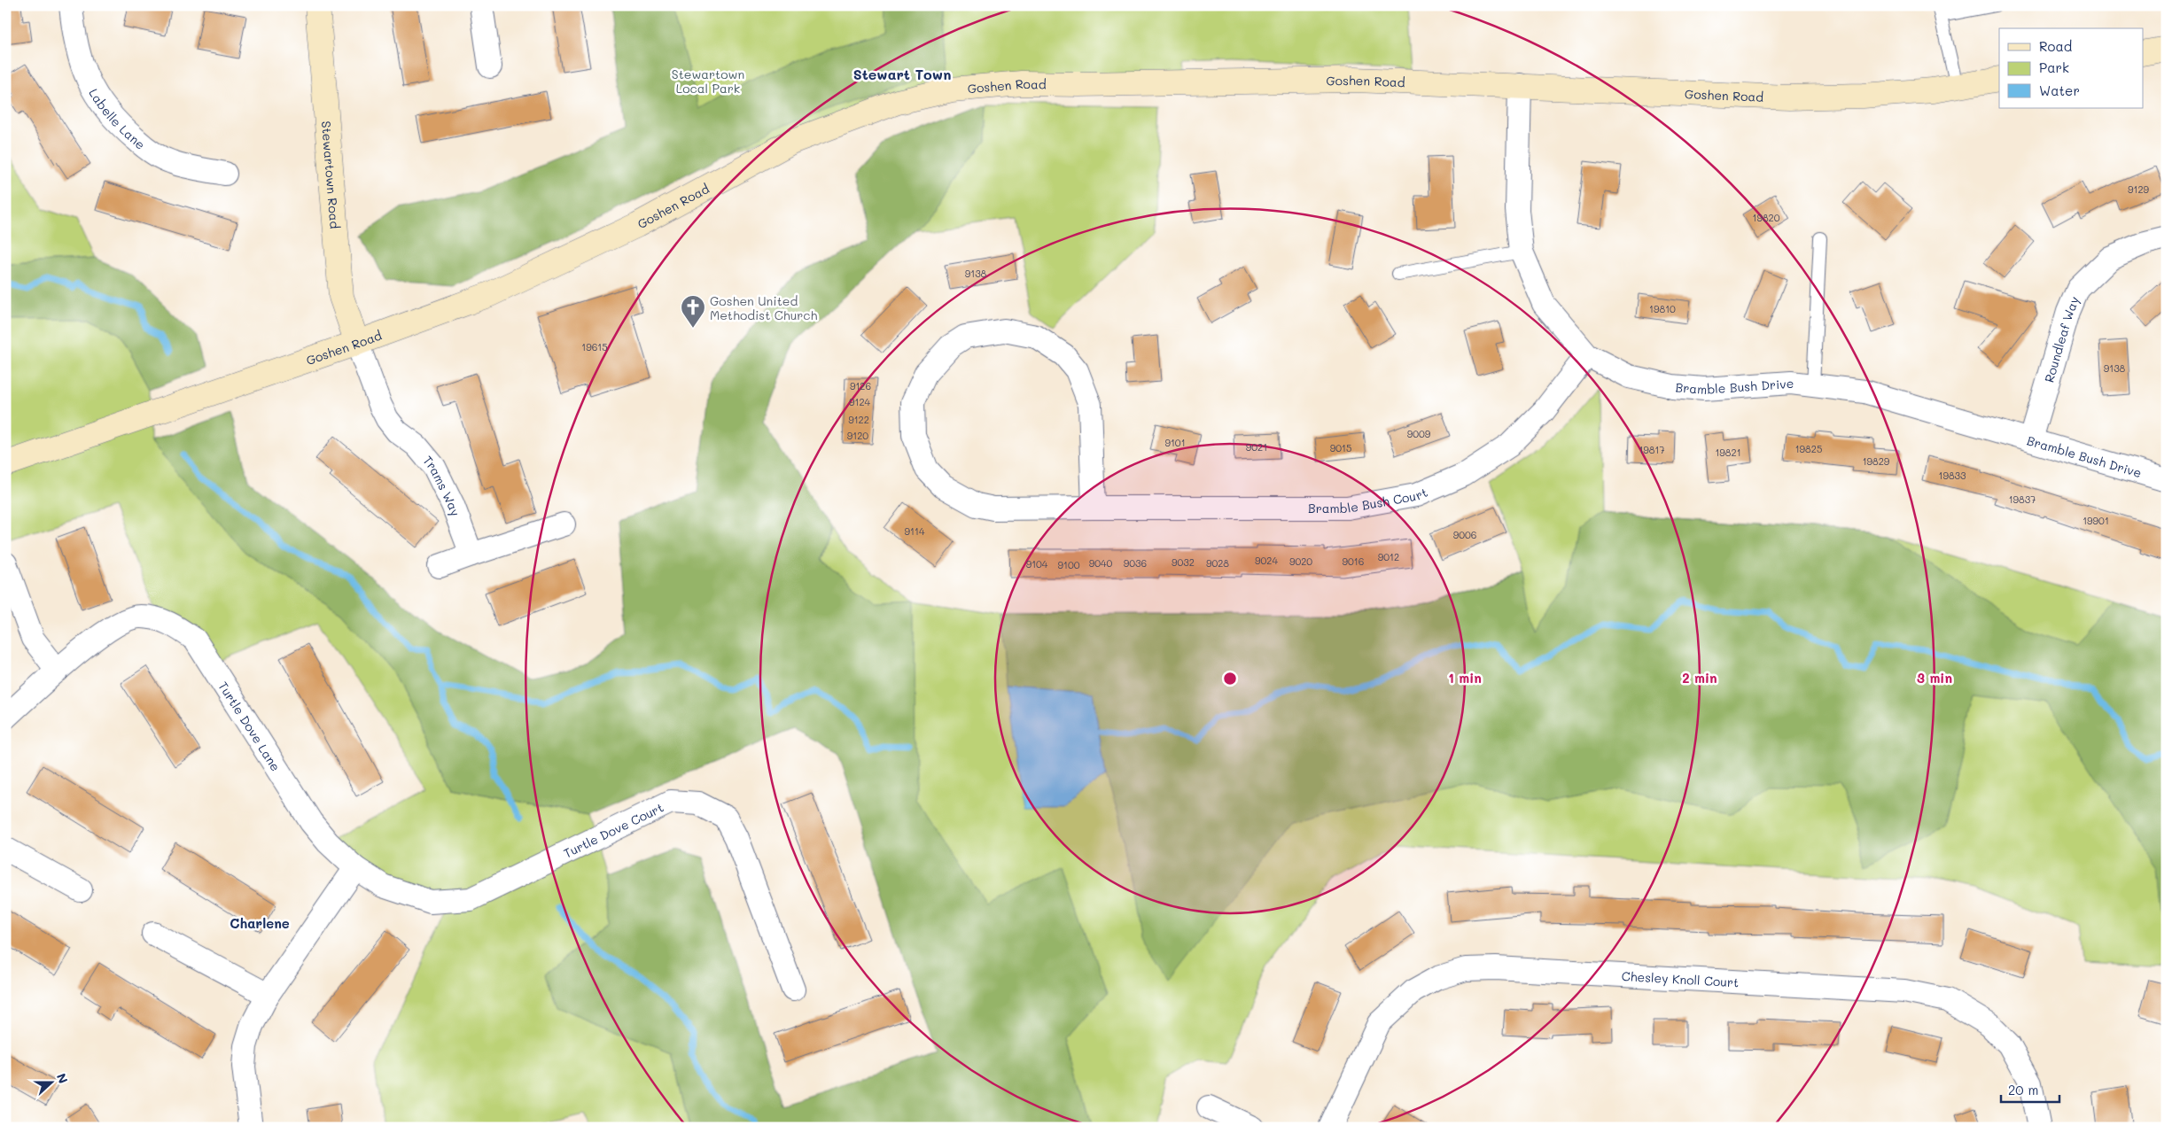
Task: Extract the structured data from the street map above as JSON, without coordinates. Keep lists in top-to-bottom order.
{
  "streets": {
    "street": [
      "Goshen Road",
      "Labelle Lane",
      "Stewartown Road",
      "Roundleaf Way",
      "Bramble Bush Drive",
      "Trams Way",
      "Bramble Bush Court",
      "Turtle Dove Lane",
      "Turtle Dove Court",
      "Chesley Knoll Court"
    ]
  },
  "crossings": [
    ["Goshen Road", "Stewartown Road"],
    ["Goshen Road", "Bramble Bush Drive"],
    ["Goshen Road", "Trams Way"],
    ["Stewartown Road", "Trams Way"],
    ["Roundleaf Way", "Bramble Bush Drive"],
    ["Bramble Bush Drive", "Bramble Bush Court"],
    ["Turtle Dove Lane", "Turtle Dove Court"]
  ],
  "districts": ["Stewart Town", "Charlene"],
  "parks": ["Stewartown Local Park"],
  "places": {
    "church": ["Goshen United Methodist Church"]
  },
  "house_numbers": [
    "9129",
    "19820",
    "9138",
    "19810",
    "19615",
    "9138",
    "9126",
    "9124",
    "9122",
    "9009",
    "9120",
    "9101",
    "9021",
    "9015",
    "19825",
    "19817",
    "19821",
    "19829",
    "19833",
    "19837",
    "19901",
    "9114",
    "9006",
    "9012",
    "9024",
    "9020",
    "9016",
    "9032",
    "9040",
    "9036",
    "9028",
    "9104",
    "9100"
  ],
  "legend": ["Road", "Park", "Water"],
  "scale_bar": "20 m",
  "north": "right",
  "rings": ["1 min", "2 min", "3 min"]
}
